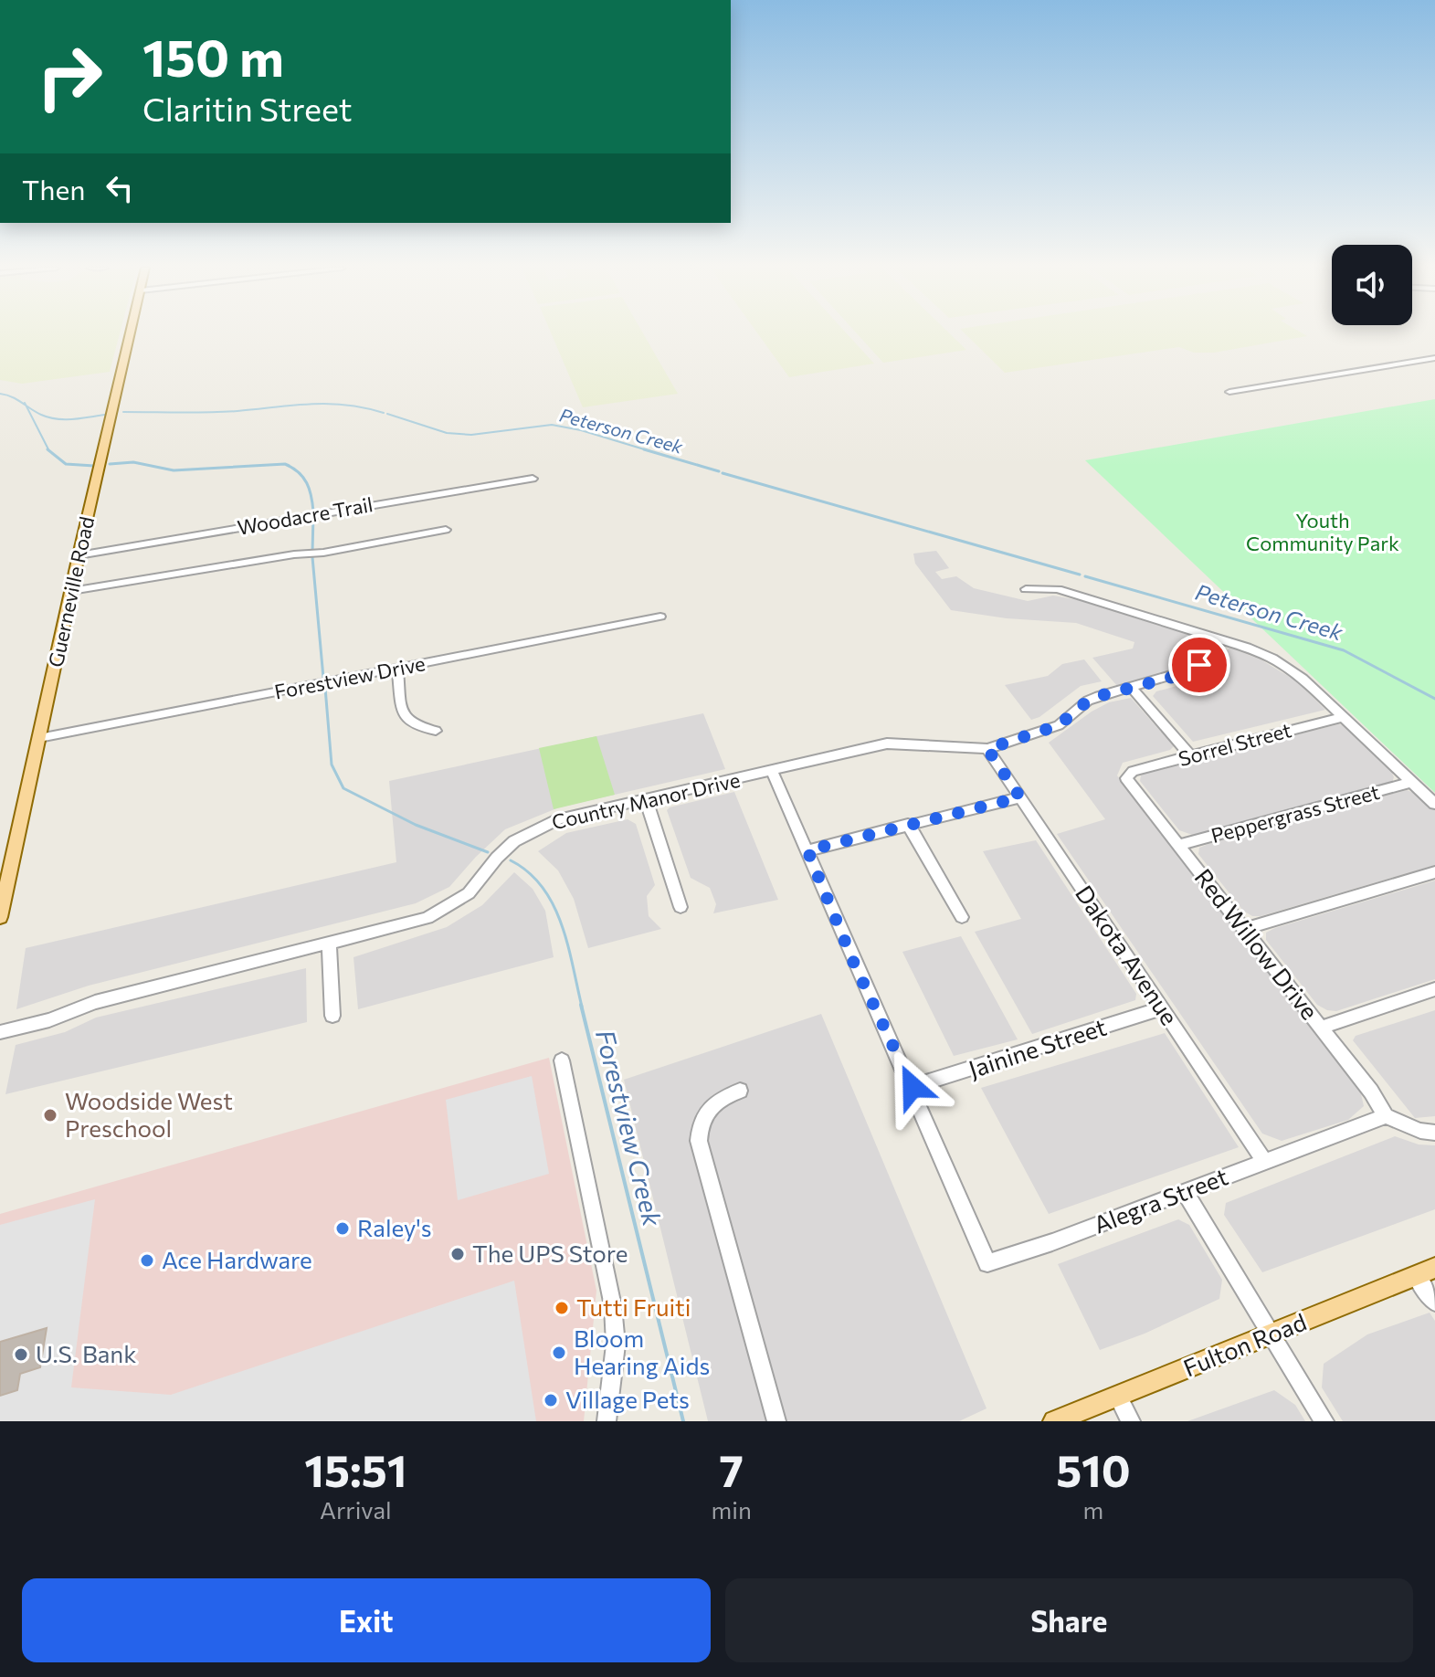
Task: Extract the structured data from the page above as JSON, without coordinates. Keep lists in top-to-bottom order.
{
  "streets": {
    "main road": ["Guerneville Road", "Fulton Road"],
    "street": [
      "Woodacre Trail",
      "Forestview Drive",
      "Sorrel Street",
      "Country Manor Drive",
      "Peppergrass Street",
      "Red Willow Drive",
      "Dakota Avenue",
      "Jainine Street",
      "Alegra Street"
    ]
  },
  "crossings": [
    ["Woodacre Trail", "Guerneville Road"],
    ["Guerneville Road", "Forestview Drive"],
    ["Sorrel Street", "Red Willow Drive"],
    ["Country Manor Drive", "Dakota Avenue"],
    ["Peppergrass Street", "Red Willow Drive"],
    ["Red Willow Drive", "Alegra Street"],
    ["Dakota Avenue", "Jainine Street"],
    ["Dakota Avenue", "Alegra Street"],
    ["Jainine Street", "Alegra Street"]
  ],
  "water": ["Peterson Creek", "Forestview Creek"],
  "parks": ["Youth Community Park"],
  "places": [
    "Woodside West Preschool",
    "Raley's",
    "The UPS Store",
    "Ace Hardware",
    "Tutti Fruiti",
    "Bloom Hearing Aids",
    "U.S. Bank",
    "Village Pets"
  ],
  "page": {
    "turn": ["150 m", "Claritin Street"],
    "then": "Then",
    "eta": [
      "15:51",
      "Arrival",
      "7",
      "min",
      "510",
      "m"
    ],
    "buttons": ["Exit", "Share"]
  }
}
